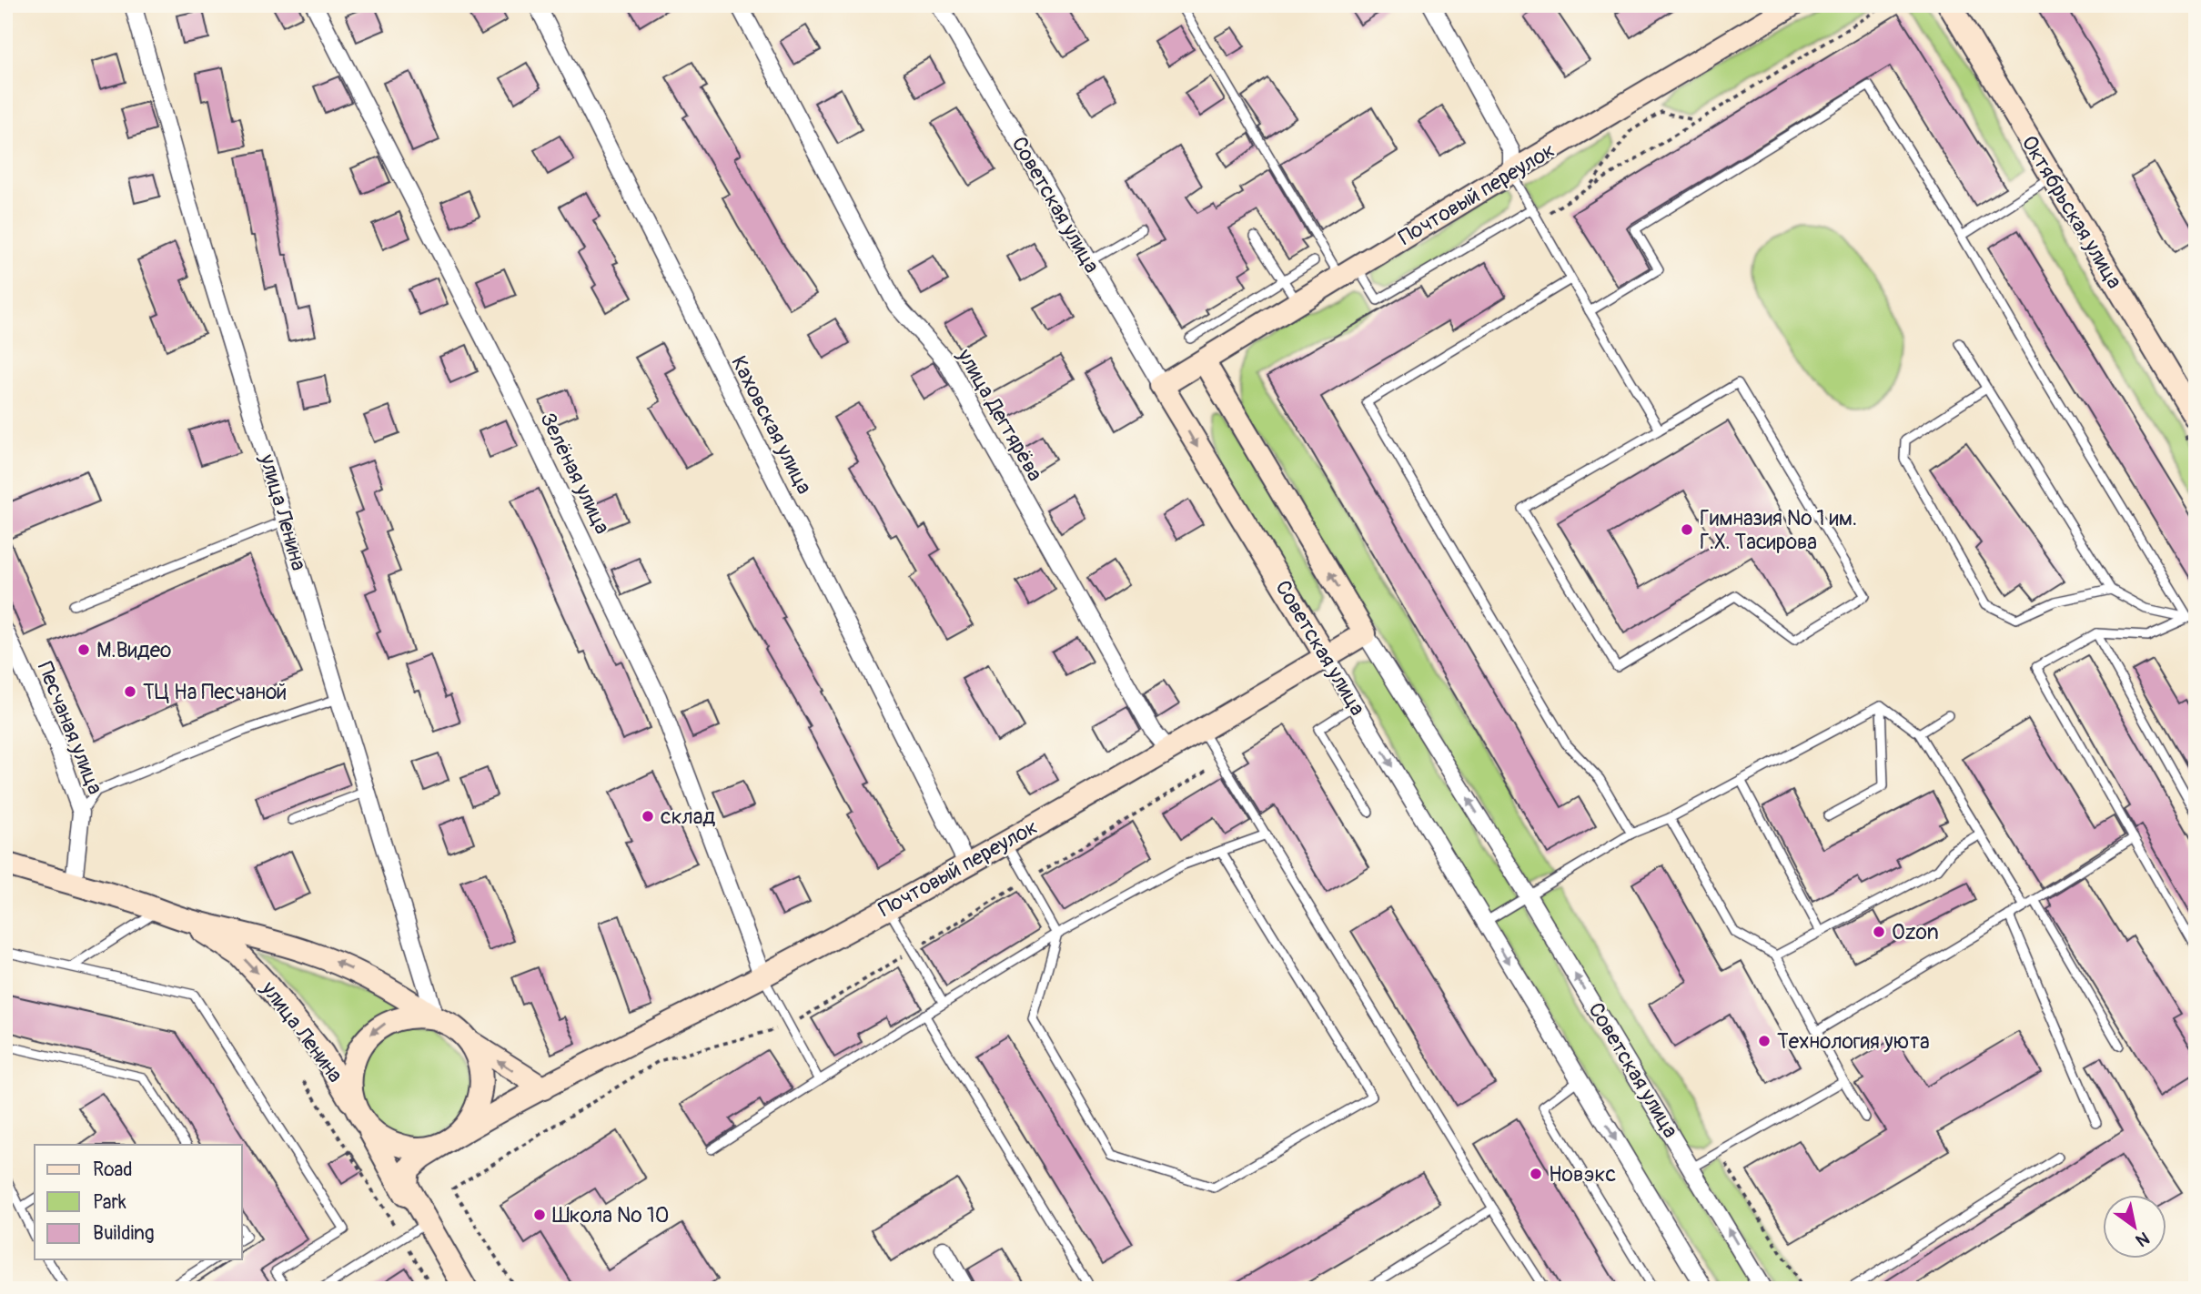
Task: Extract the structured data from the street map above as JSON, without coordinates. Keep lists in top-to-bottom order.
{
  "streets": {
    "main road": [
      "Почтовый переулок",
      "Советская улица",
      "Октябрьская улица",
      "улица Ленина"
    ],
    "street": [
      "улица Дегтярёва",
      "Каховская улица",
      "Зелёная улица",
      "Песчаная улица"
    ]
  },
  "crossings": [
    ["Почтовый переулок", "Советская улица"],
    ["Почтовый переулок", "улица Дегтярёва"],
    ["Почтовый переулок", "Каховская улица"],
    ["Почтовый переулок", "Зелёная улица"],
    ["Почтовый переулок", "улица Ленина"]
  ],
  "places": [
    "Гимназия № 1 им. Г.Х. Тасирова",
    "М.Видео",
    "ТЦ На Песчаной",
    "склад",
    "Ozon",
    "Технология уюта",
    "Новэкс",
    "Школа № 10"
  ],
  "legend": ["Road", "Park", "Building"],
  "north": "bottom right"
}
